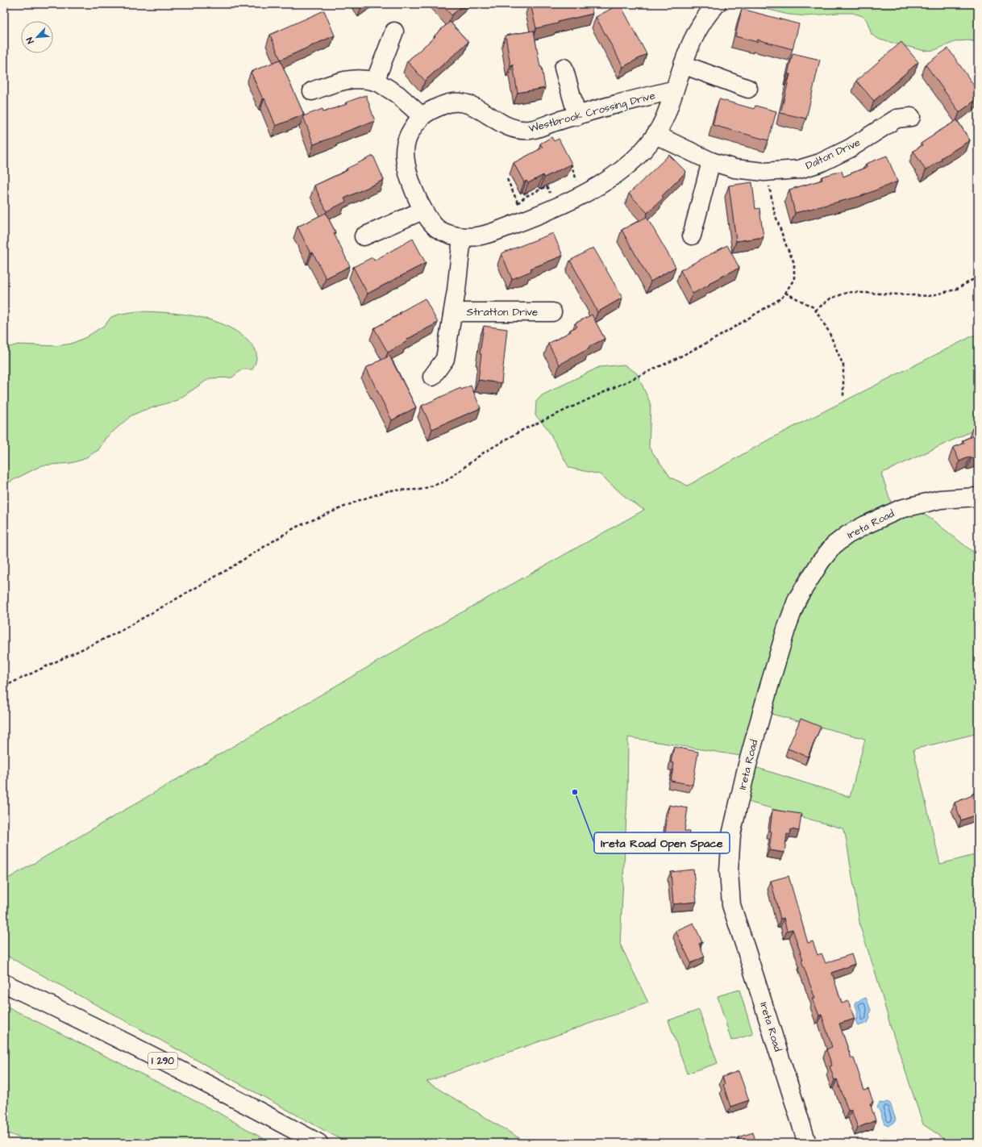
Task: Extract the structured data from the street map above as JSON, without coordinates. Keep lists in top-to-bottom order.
{
  "streets": {
    "main road": [
      "Westbrook Crossing Drive",
      "Dalton Drive",
      "Stratton Drive",
      "Ireta Road",
      "I 290"
    ]
  },
  "crossings": [
    ["Westbrook Crossing Drive", "Dalton Drive"],
    ["Westbrook Crossing Drive", "Stratton Drive"]
  ],
  "places": ["Ireta Road Open Space"],
  "north": "bottom left"
}
